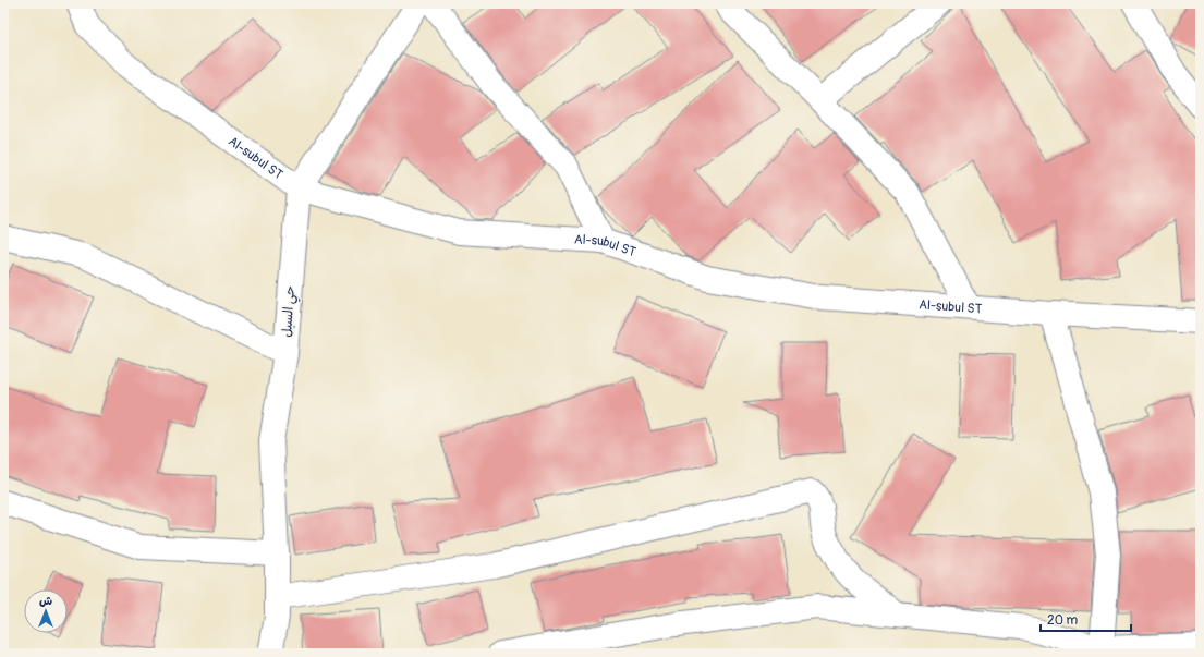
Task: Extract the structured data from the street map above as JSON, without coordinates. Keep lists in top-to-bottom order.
{
  "streets": {
    "street": ["Al-subul ST", "حي السبل"]
  },
  "crossings": [
    ["Al-subul ST", "حي السبل"]
  ],
  "scale_bar": "20 m",
  "north": "top"
}
